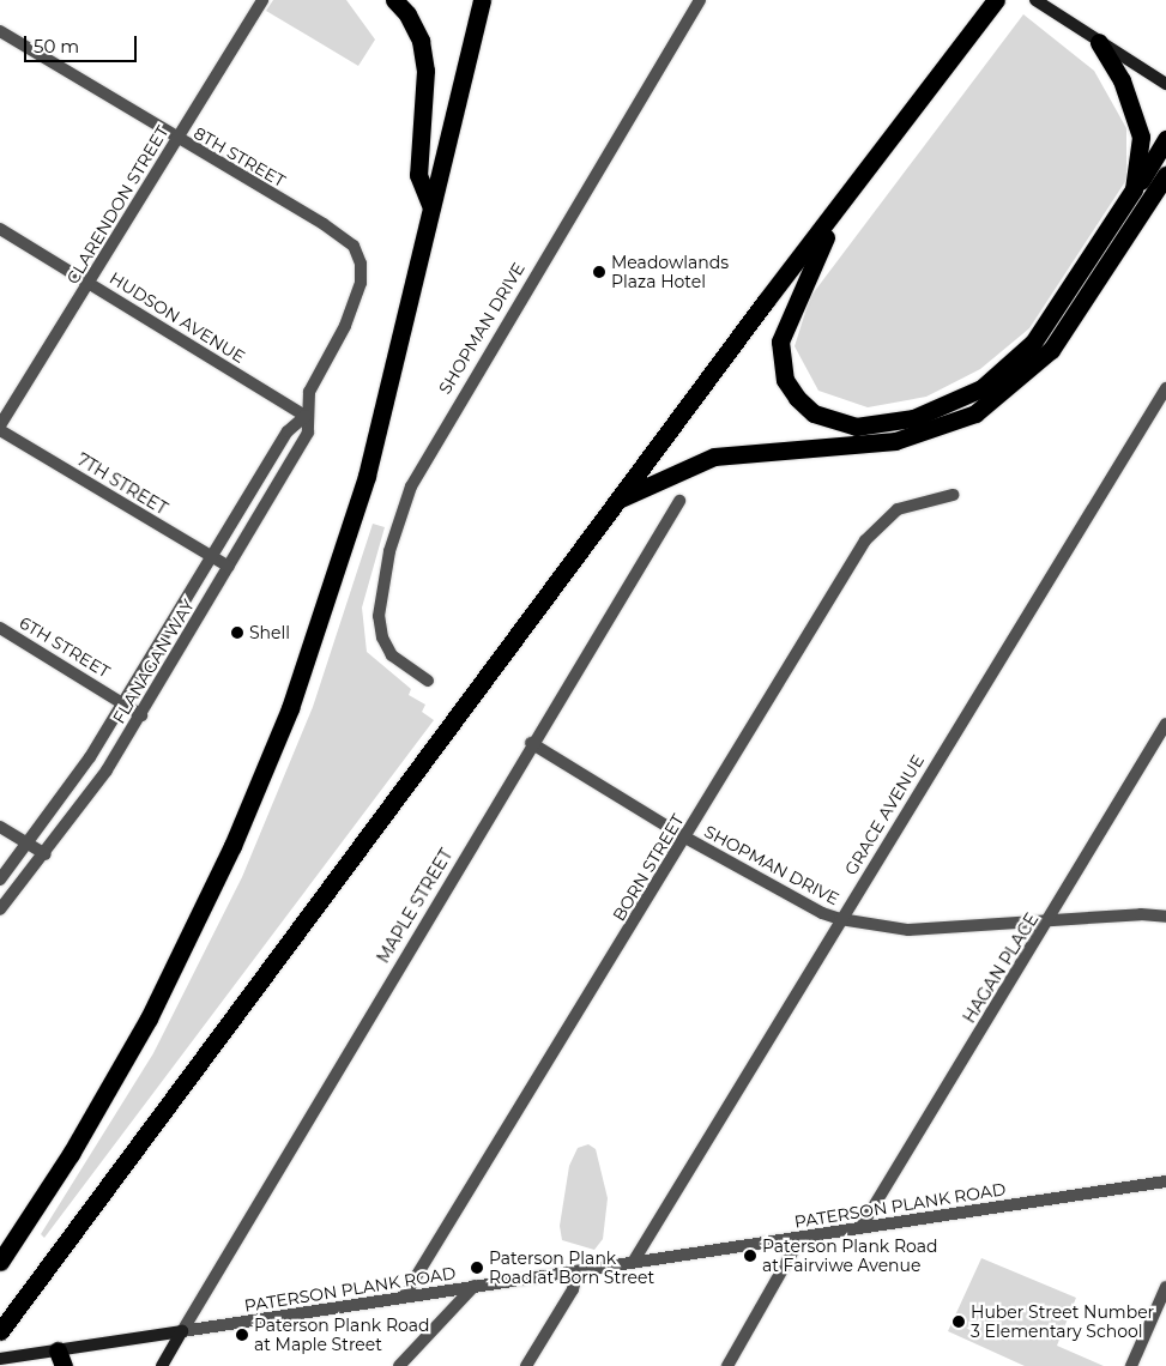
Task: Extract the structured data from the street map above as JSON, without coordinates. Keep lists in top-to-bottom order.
{
  "streets": {
    "main road": ["PATERSON PLANK ROAD"],
    "street": [
      "8TH STREET",
      "CLARENDON STREET",
      "HUDSON AVENUE",
      "SHOPMAN DRIVE",
      "7TH STREET",
      "6TH STREET",
      "FLANAGAN WAY",
      "GRACE AVENUE",
      "BORN STREET",
      "MAPLE STREET",
      "HAGAN PLACE"
    ]
  },
  "crossings": [
    ["8TH STREET", "CLARENDON STREET"],
    ["8TH STREET", "FLANAGAN WAY"],
    ["CLARENDON STREET", "HUDSON AVENUE"],
    ["CLARENDON STREET", "7TH STREET"],
    ["HUDSON AVENUE", "FLANAGAN WAY"],
    ["SHOPMAN DRIVE", "GRACE AVENUE"],
    ["SHOPMAN DRIVE", "BORN STREET"],
    ["SHOPMAN DRIVE", "MAPLE STREET"],
    ["SHOPMAN DRIVE", "HAGAN PLACE"],
    ["7TH STREET", "FLANAGAN WAY"],
    ["6TH STREET", "FLANAGAN WAY"],
    ["GRACE AVENUE", "PATERSON PLANK ROAD"],
    ["BORN STREET", "PATERSON PLANK ROAD"],
    ["MAPLE STREET", "PATERSON PLANK ROAD"],
    ["HAGAN PLACE", "PATERSON PLANK ROAD"]
  ],
  "places": [
    "Meadowlands Plaza Hotel",
    "Shell",
    "Paterson Plank Road at Fairviwe Avenue",
    "Paterson Plank Road at Born Street",
    "Huber Street Number 3 Elementary School",
    "Paterson Plank Road at Maple Street"
  ],
  "scale_bar": "50 m"
}
